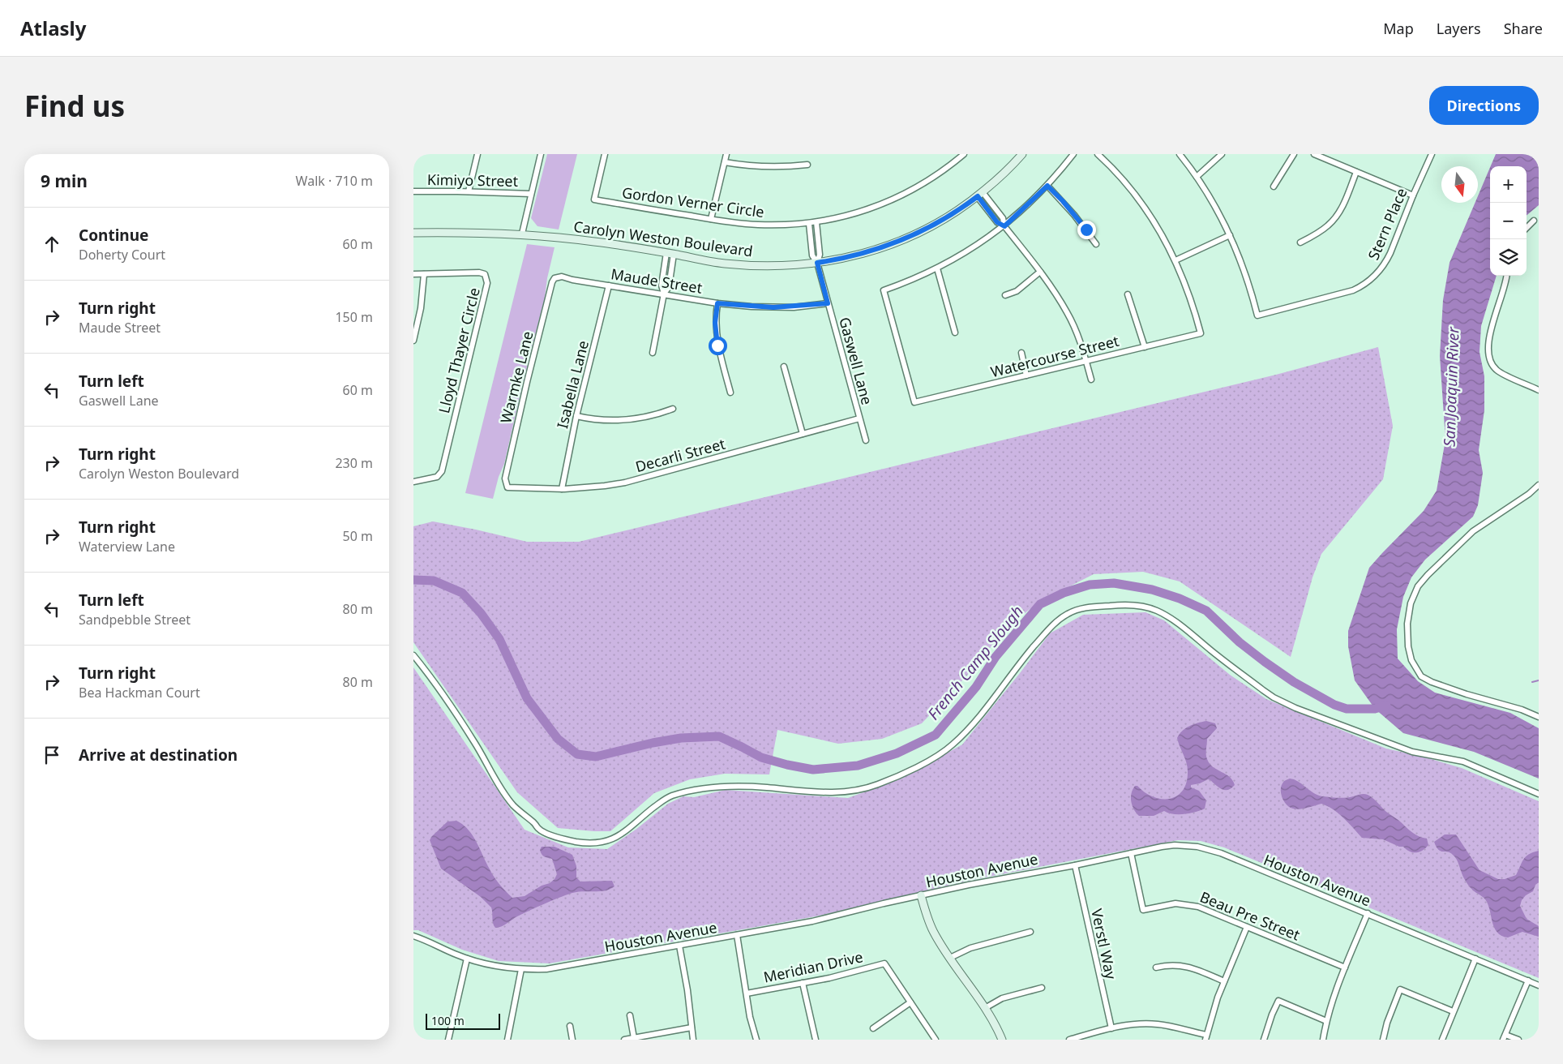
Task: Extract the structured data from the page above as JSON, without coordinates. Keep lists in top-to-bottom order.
{
  "streets": {
    "street": [
      "Kimiyo Street",
      "Gordon Verner Circle",
      "Stern Place",
      "Carolyn Weston Boulevard",
      "Maude Street",
      "Lloyd Thayer Circle",
      "Watercourse Street",
      "Gaswell Lane",
      "Warmke Lane",
      "Isabella Lane",
      "Decarli Street",
      "Houston Avenue",
      "Beau Pre Street",
      "Verstl Way",
      "Meridian Drive"
    ]
  },
  "crossings": [
    ["Gordon Verner Circle", "Gaswell Lane"],
    ["Carolyn Weston Boulevard", "Gaswell Lane"],
    ["Maude Street", "Gaswell Lane"],
    ["Maude Street", "Warmke Lane"],
    ["Maude Street", "Isabella Lane"],
    ["Gaswell Lane", "Decarli Street"],
    ["Warmke Lane", "Decarli Street"],
    ["Isabella Lane", "Decarli Street"],
    ["Houston Avenue", "Beau Pre Street"],
    ["Houston Avenue", "Verstl Way"]
  ],
  "water": ["San Joaquin River", "French Camp Slough"],
  "scale_bar": "100 m",
  "north": "bottom",
  "page": {
    "header": "Atlasly",
    "nav": ["Map", "Layers", "Share"],
    "buttons": "Directions",
    "title": "Find us",
    "heading": ["9 min", "Walk · 710 m"],
    "map_buttons": ["+", "−"],
    "list": [
      ["Continue", "Doherty Court", "60 m"],
      ["Turn right", "Maude Street", "150 m"],
      ["Turn left", "Gaswell Lane", "60 m"],
      ["Turn right", "Carolyn Weston Boulevard", "230 m"],
      ["Turn right", "Waterview Lane", "50 m"],
      ["Turn left", "Sandpebble Street", "80 m"],
      ["Turn right", "Bea Hackman Court", "80 m"],
      "Arrive at destination"
    ],
    "scale": "100 m"
  }
}
